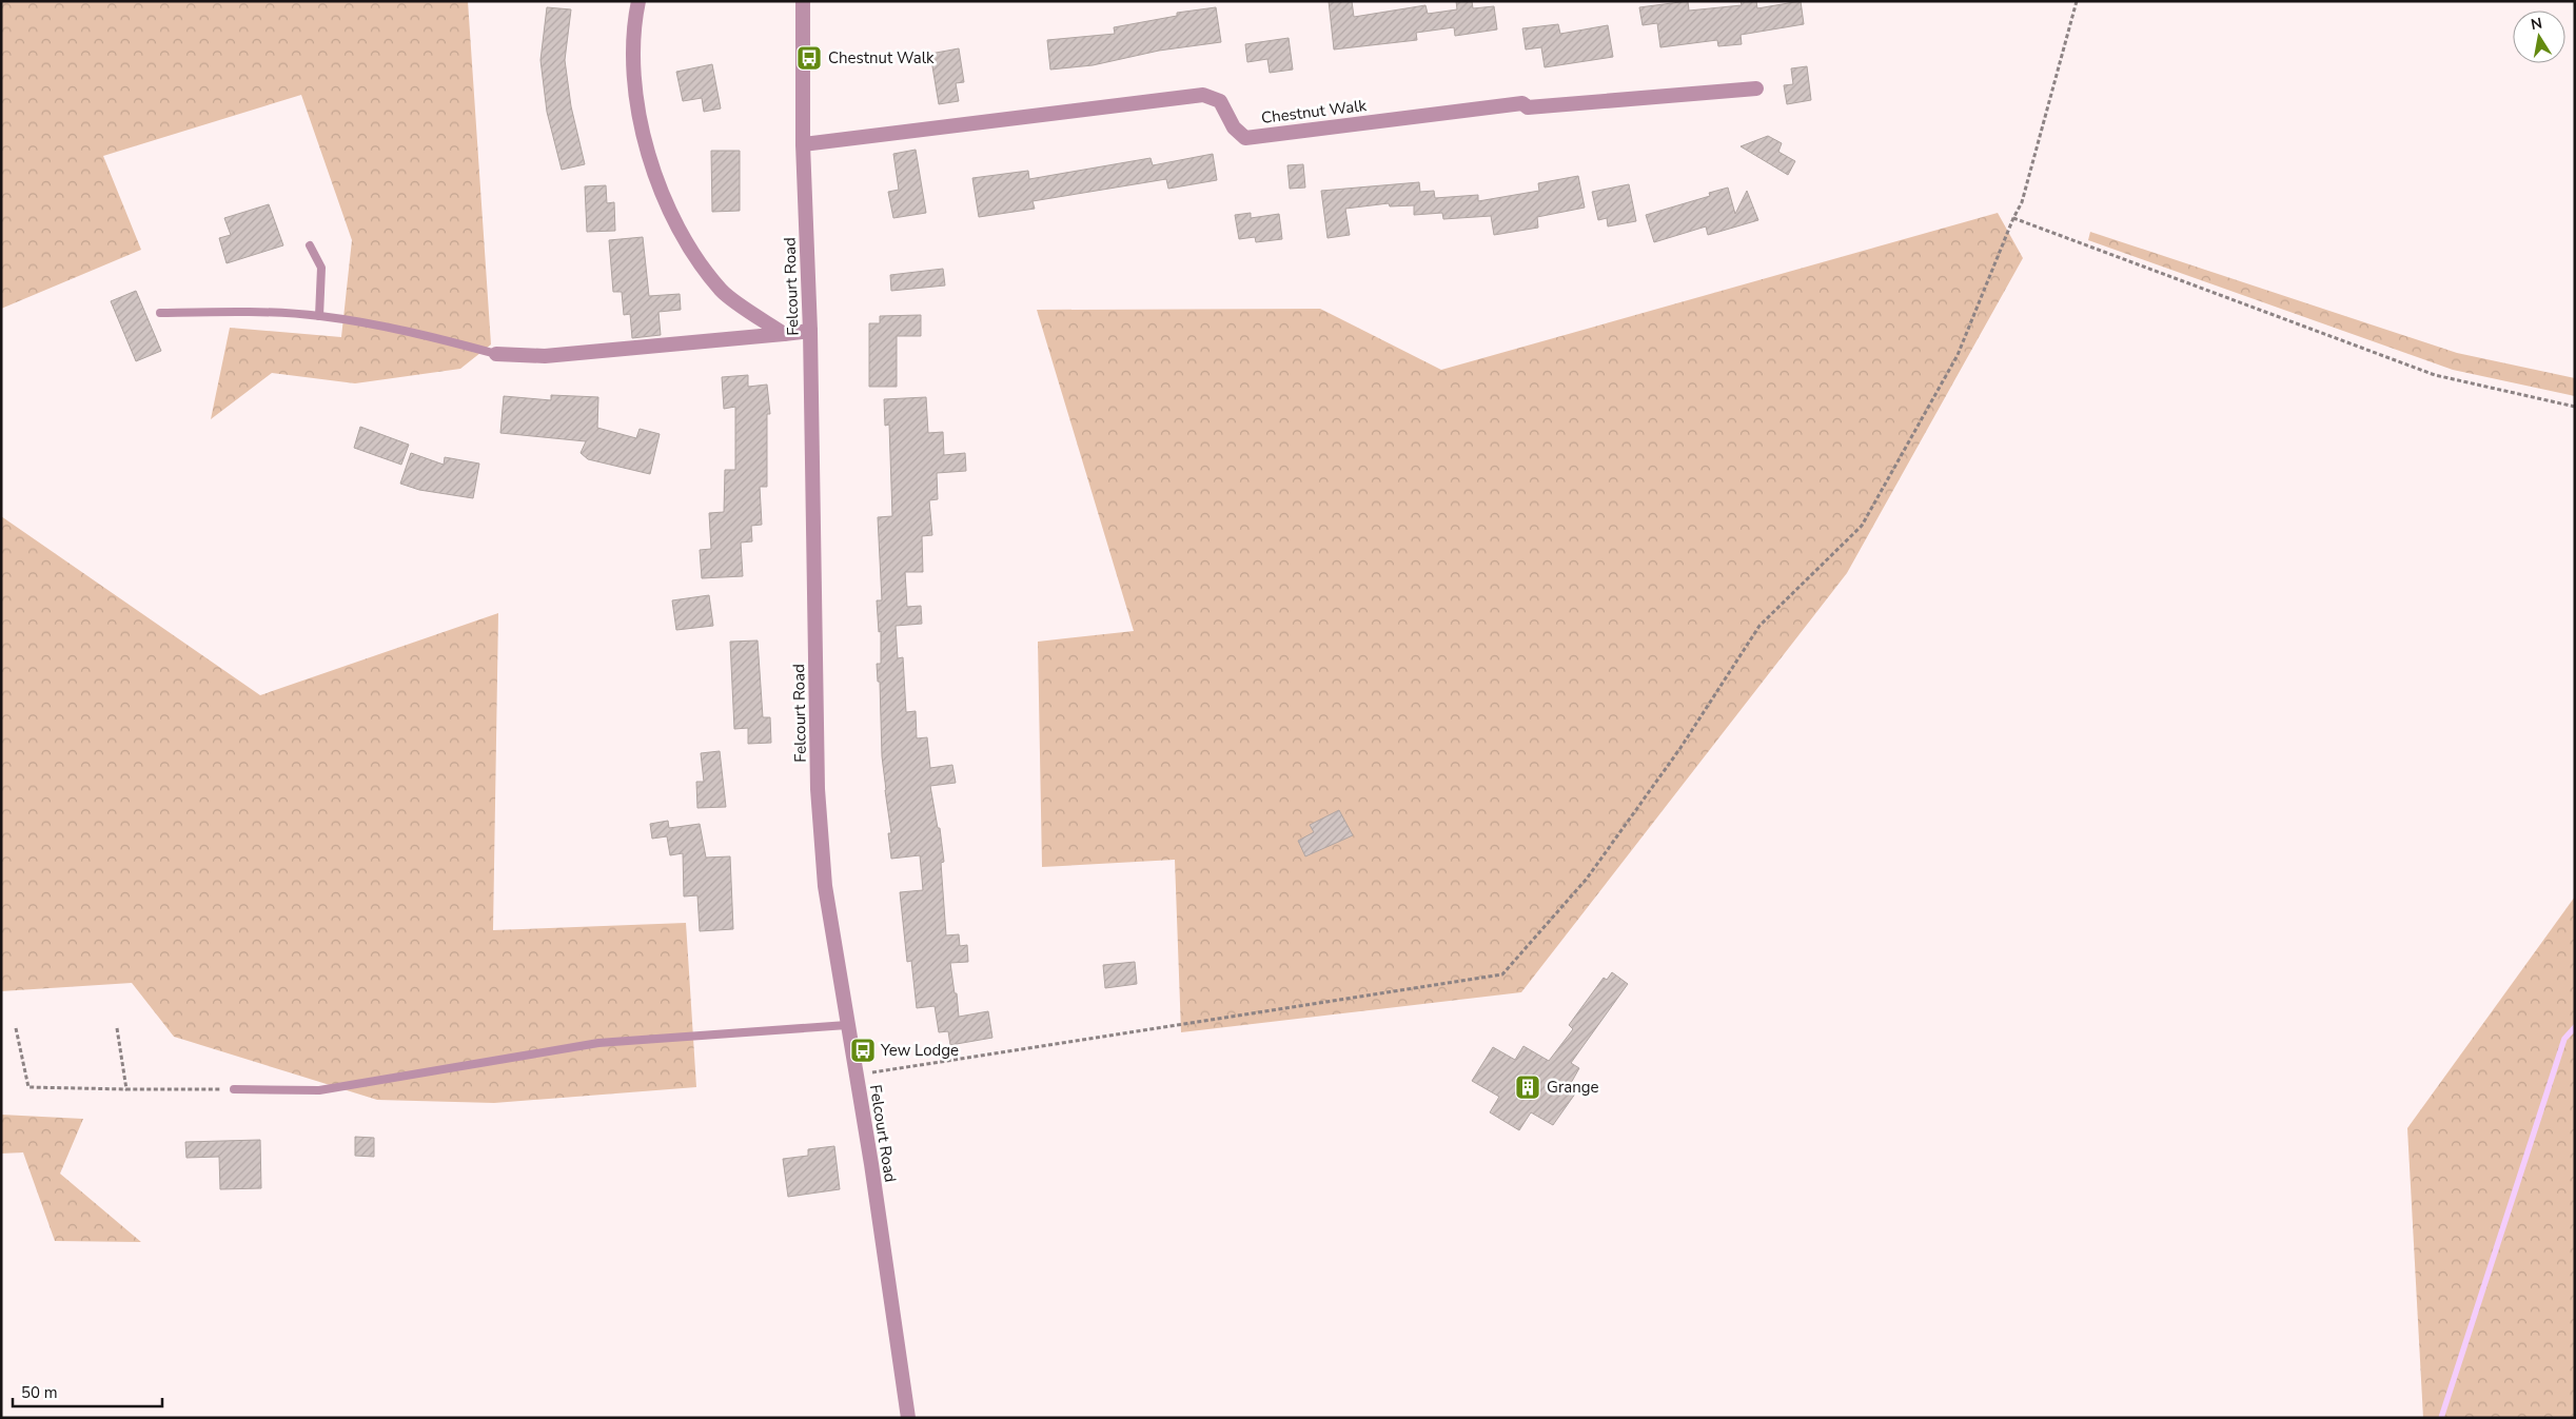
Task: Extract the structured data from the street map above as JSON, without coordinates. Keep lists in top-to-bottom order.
{
  "streets": {
    "street": ["Chestnut Walk", "Felcourt Road"]
  },
  "crossings": [
    ["Chestnut Walk", "Felcourt Road"]
  ],
  "places": {
    "bus stop": ["Chestnut Walk", "Yew Lodge"],
    "building": ["Grange"]
  },
  "scale_bar": "50 m",
  "north": "top"
}
